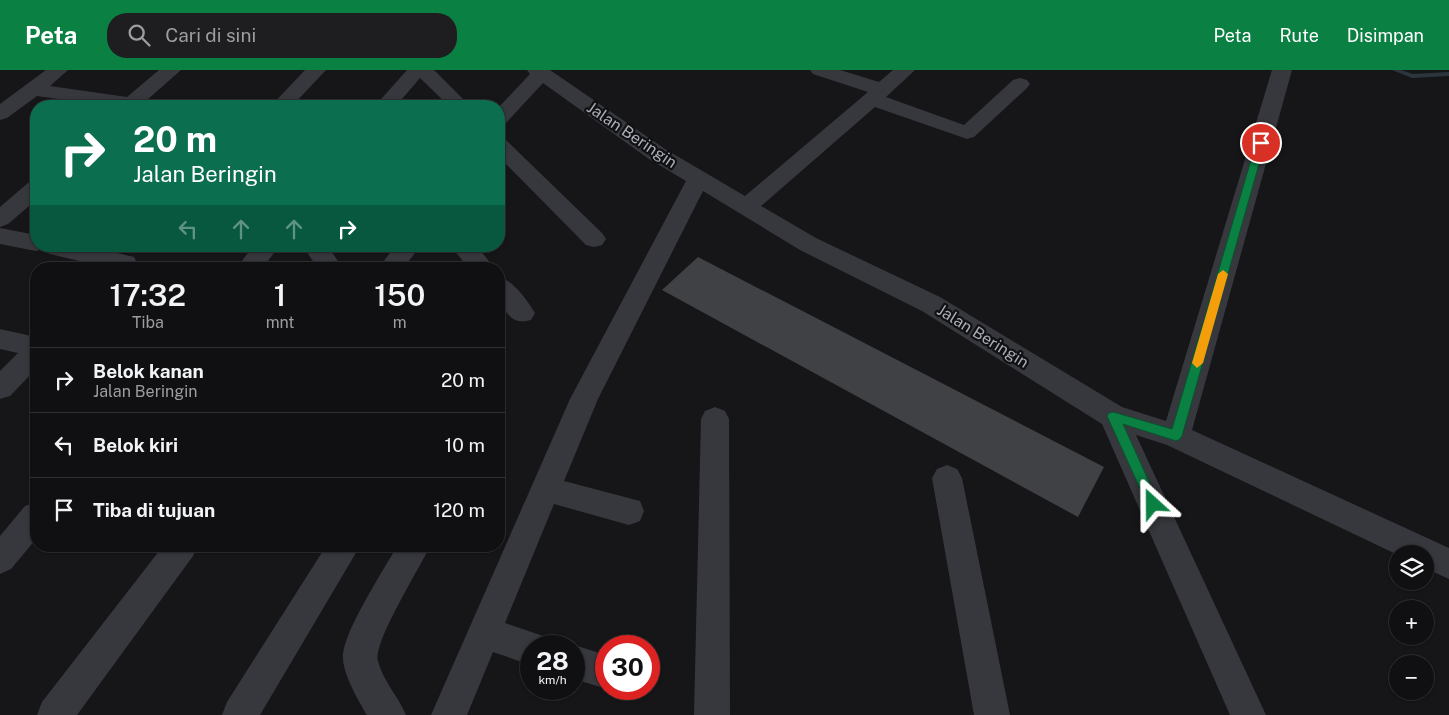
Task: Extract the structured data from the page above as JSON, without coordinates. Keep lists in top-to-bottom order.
{
  "streets": {
    "street": ["Jalan Beringin"]
  },
  "page": {
    "header": "Peta",
    "search": "Cari di sini",
    "nav": ["Peta", "Rute", "Disimpan"],
    "turn": ["20 m", "Jalan Beringin"],
    "eta": [
      "17:32",
      "Tiba",
      "1",
      "mnt",
      "150",
      "m"
    ],
    "list": [
      {
        "name": "Belok kanan",
        "note": "Jalan Beringin",
        "value": "20 m"
      },
      {
        "name": "Belok kiri",
        "value": "10 m"
      },
      {
        "name": "Tiba di tujuan",
        "value": "120 m"
      }
    ],
    "map_buttons": ["+", "−"],
    "speed": "28 km/h",
    "limit": "30"
  }
}
